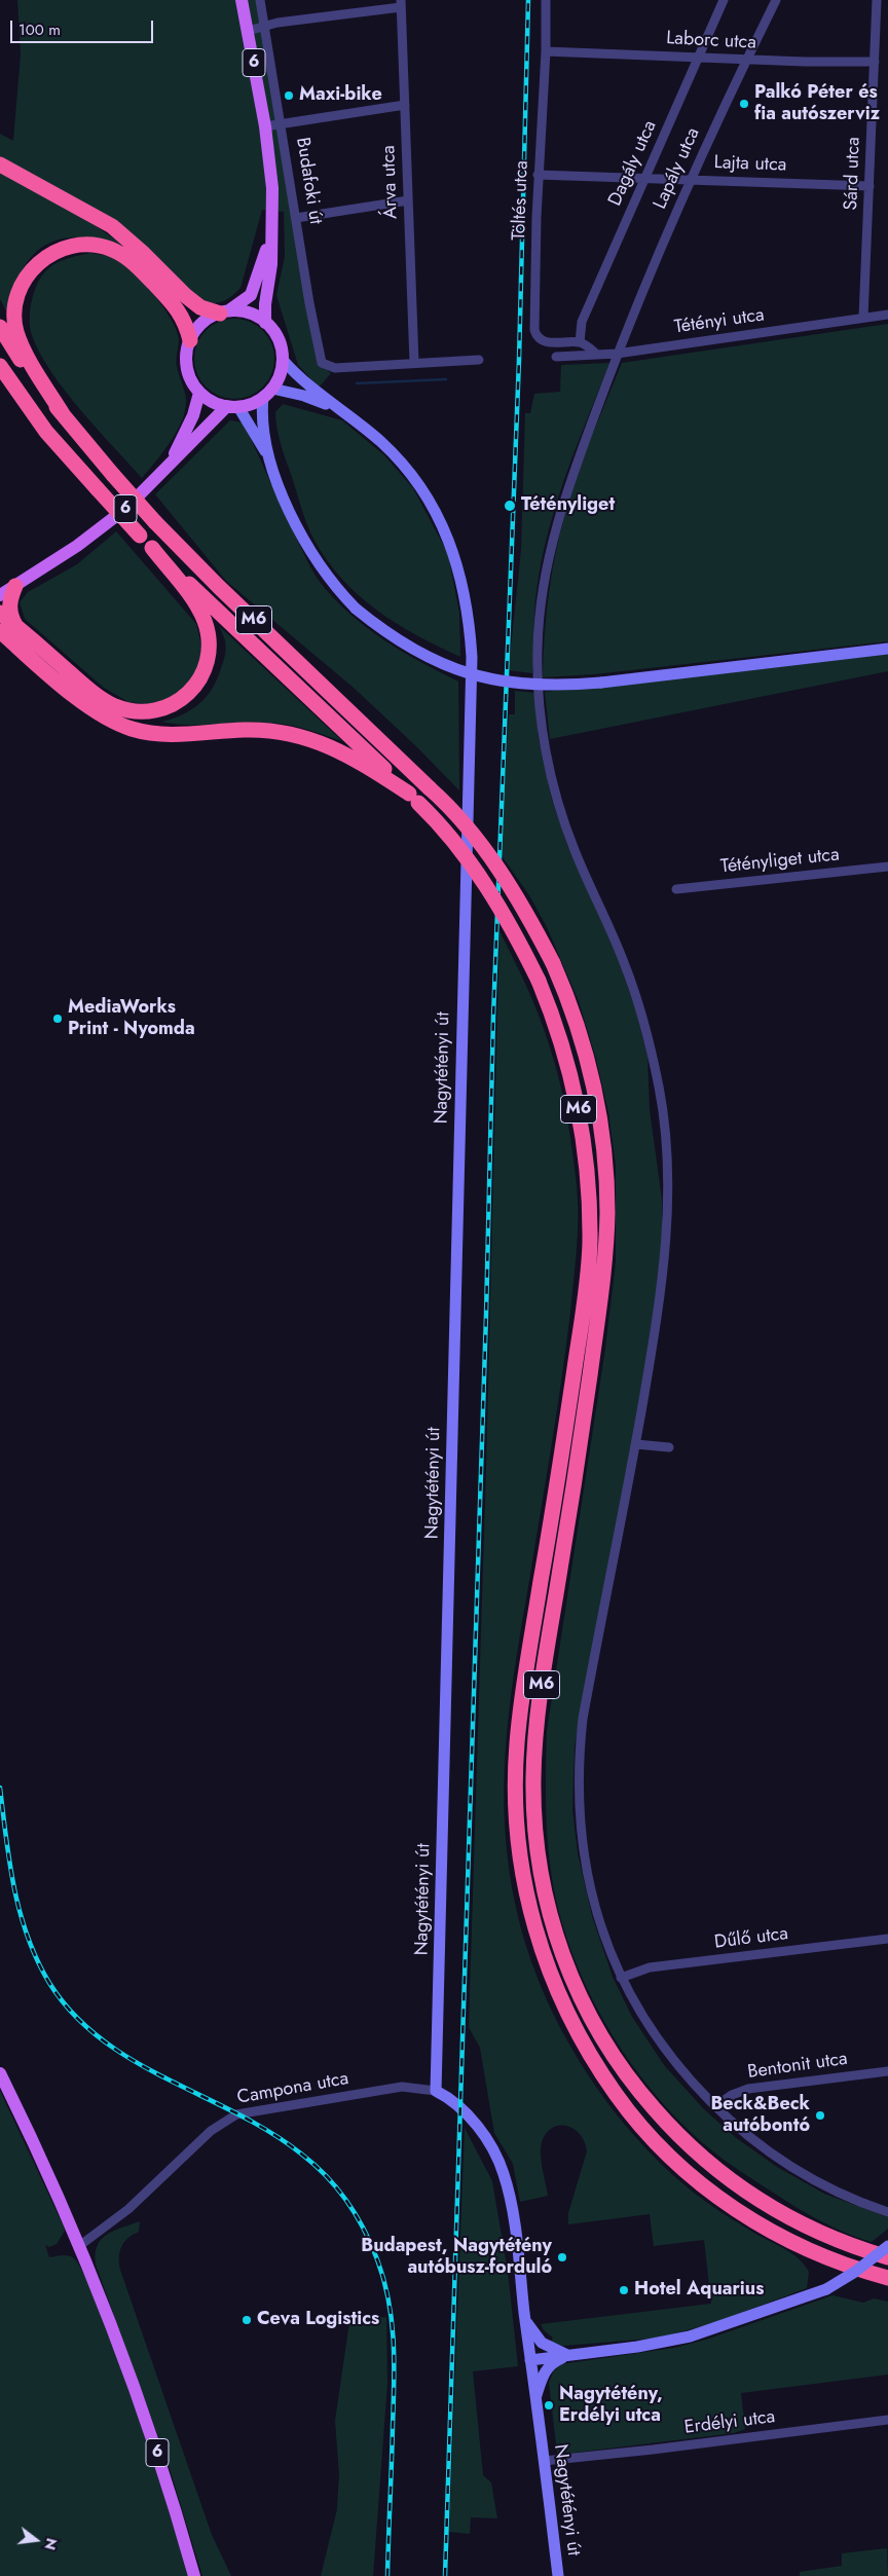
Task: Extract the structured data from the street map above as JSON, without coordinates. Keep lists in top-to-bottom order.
{
  "streets": {
    "highway": ["M6"],
    "main road": ["6", "Budafoki út", "Nagytétényi út"],
    "street": [
      "Laborc utca",
      "Dagály utca",
      "Lajta utca",
      "Lapály utca",
      "Sárd utca",
      "Árva utca",
      "Töltés utca",
      "Tétényi utca",
      "Tétényliget utca",
      "Dűlő utca",
      "Bentonit utca",
      "Campona utca",
      "Erdélyi utca"
    ]
  },
  "crossings": [
    ["Laborc utca", "Dagály utca"],
    ["Laborc utca", "Lapály utca"],
    ["Laborc utca", "Sárd utca"],
    ["Laborc utca", "Töltés utca"],
    ["6", "Budafoki út"],
    ["6", "Nagytétényi út"],
    ["6", "Campona utca"],
    ["Dagály utca", "Lajta utca"],
    ["Dagály utca", "Töltés utca"],
    ["Lajta utca", "Lapály utca"],
    ["Lajta utca", "Sárd utca"],
    ["Lajta utca", "Töltés utca"],
    ["Lapály utca", "Tétényi utca"],
    ["Lapály utca", "Dűlő utca"],
    ["Lapály utca", "Bentonit utca"],
    ["Sárd utca", "Tétényi utca"],
    ["Budafoki út", "Árva utca"],
    ["Budafoki út", "Nagytétényi út"],
    ["Nagytétényi út", "Campona utca"],
    ["Nagytétényi út", "Erdélyi utca"]
  ],
  "places": [
    "Maxi-bike",
    "Palkó Péter és fia autószerviz",
    "Tétényliget",
    "MediaWorks Print - Nyomda",
    "Beck&Beck autóbontó",
    "Budapest, Nagytétény autóbusz-forduló",
    "Hotel Aquarius",
    "Ceva Logistics",
    "Nagytétény, Erdélyi utca"
  ],
  "scale_bar": "100 m",
  "north": "right"
}
